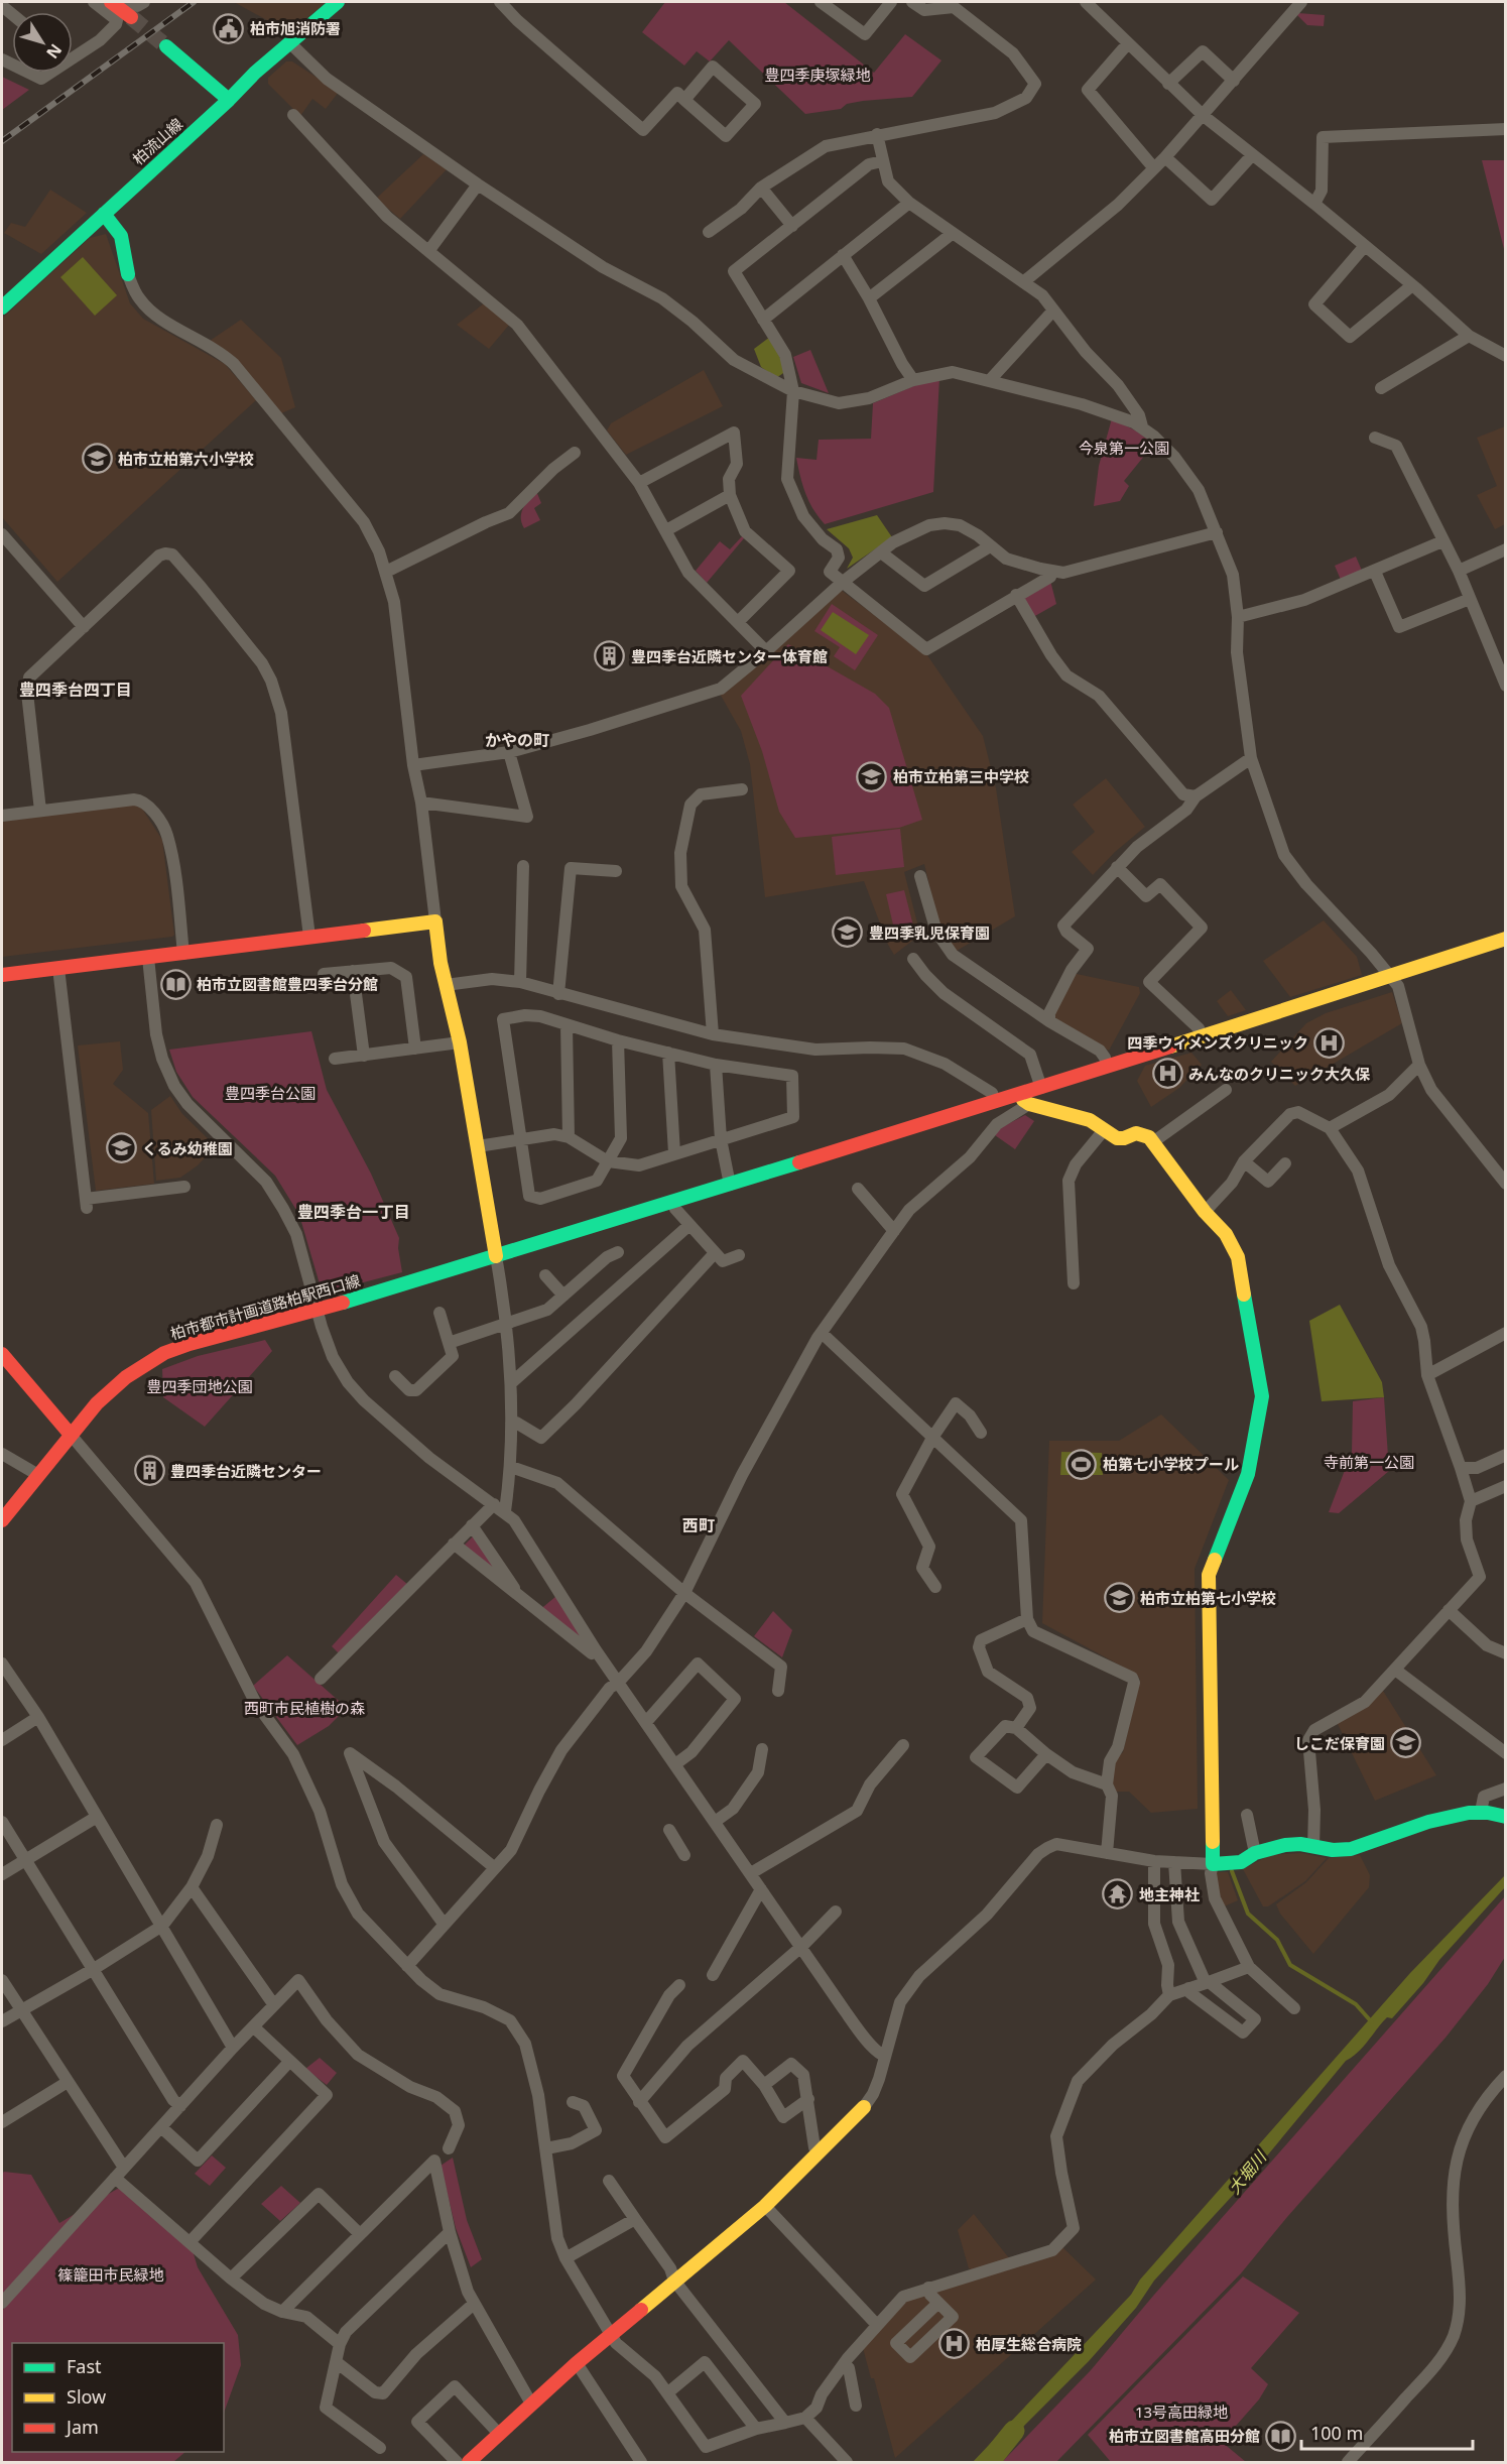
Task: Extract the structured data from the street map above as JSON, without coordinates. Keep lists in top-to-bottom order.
{
  "streets": {
    "street": ["柏流山線", "柏市都市計画道路柏駅西口線"]
  },
  "districts": [
    "豊四季台四丁目",
    "かやの町",
    "豊四季台一丁目",
    "西町"
  ],
  "water": ["大堀川"],
  "parks": [
    "豊四季庚塚緑地",
    "今泉第一公園",
    "豊四季台公園",
    "豊四季団地公園",
    "寺前第一公園",
    "西町市民植樹の森",
    "篠籠田市民緑地",
    "13号高田緑地"
  ],
  "places": {
    "public building": ["柏市旭消防署"],
    "school or university": [
      "柏市立柏第六小学校",
      "柏市立柏第三中学校",
      "豊四季乳児保育園",
      "くるみ幼稚園",
      "柏市立柏第七小学校",
      "しこだ保育園"
    ],
    "building": ["豊四季台近隣センター体育館", "豊四季台近隣センター"],
    "library": ["柏市立図書館豊四季台分館", "柏市立図書館高田分館"],
    "hospital": ["四季ウィメンズクリニック", "みんなのクリニック大久保", "柏厚生総合病院"],
    "sports": ["柏第七小学校プール"],
    "temple": ["地主神社"]
  },
  "legend": ["Fast", "Slow", "Jam"],
  "scale_bar": "100 m",
  "north": "bottom right"
}
